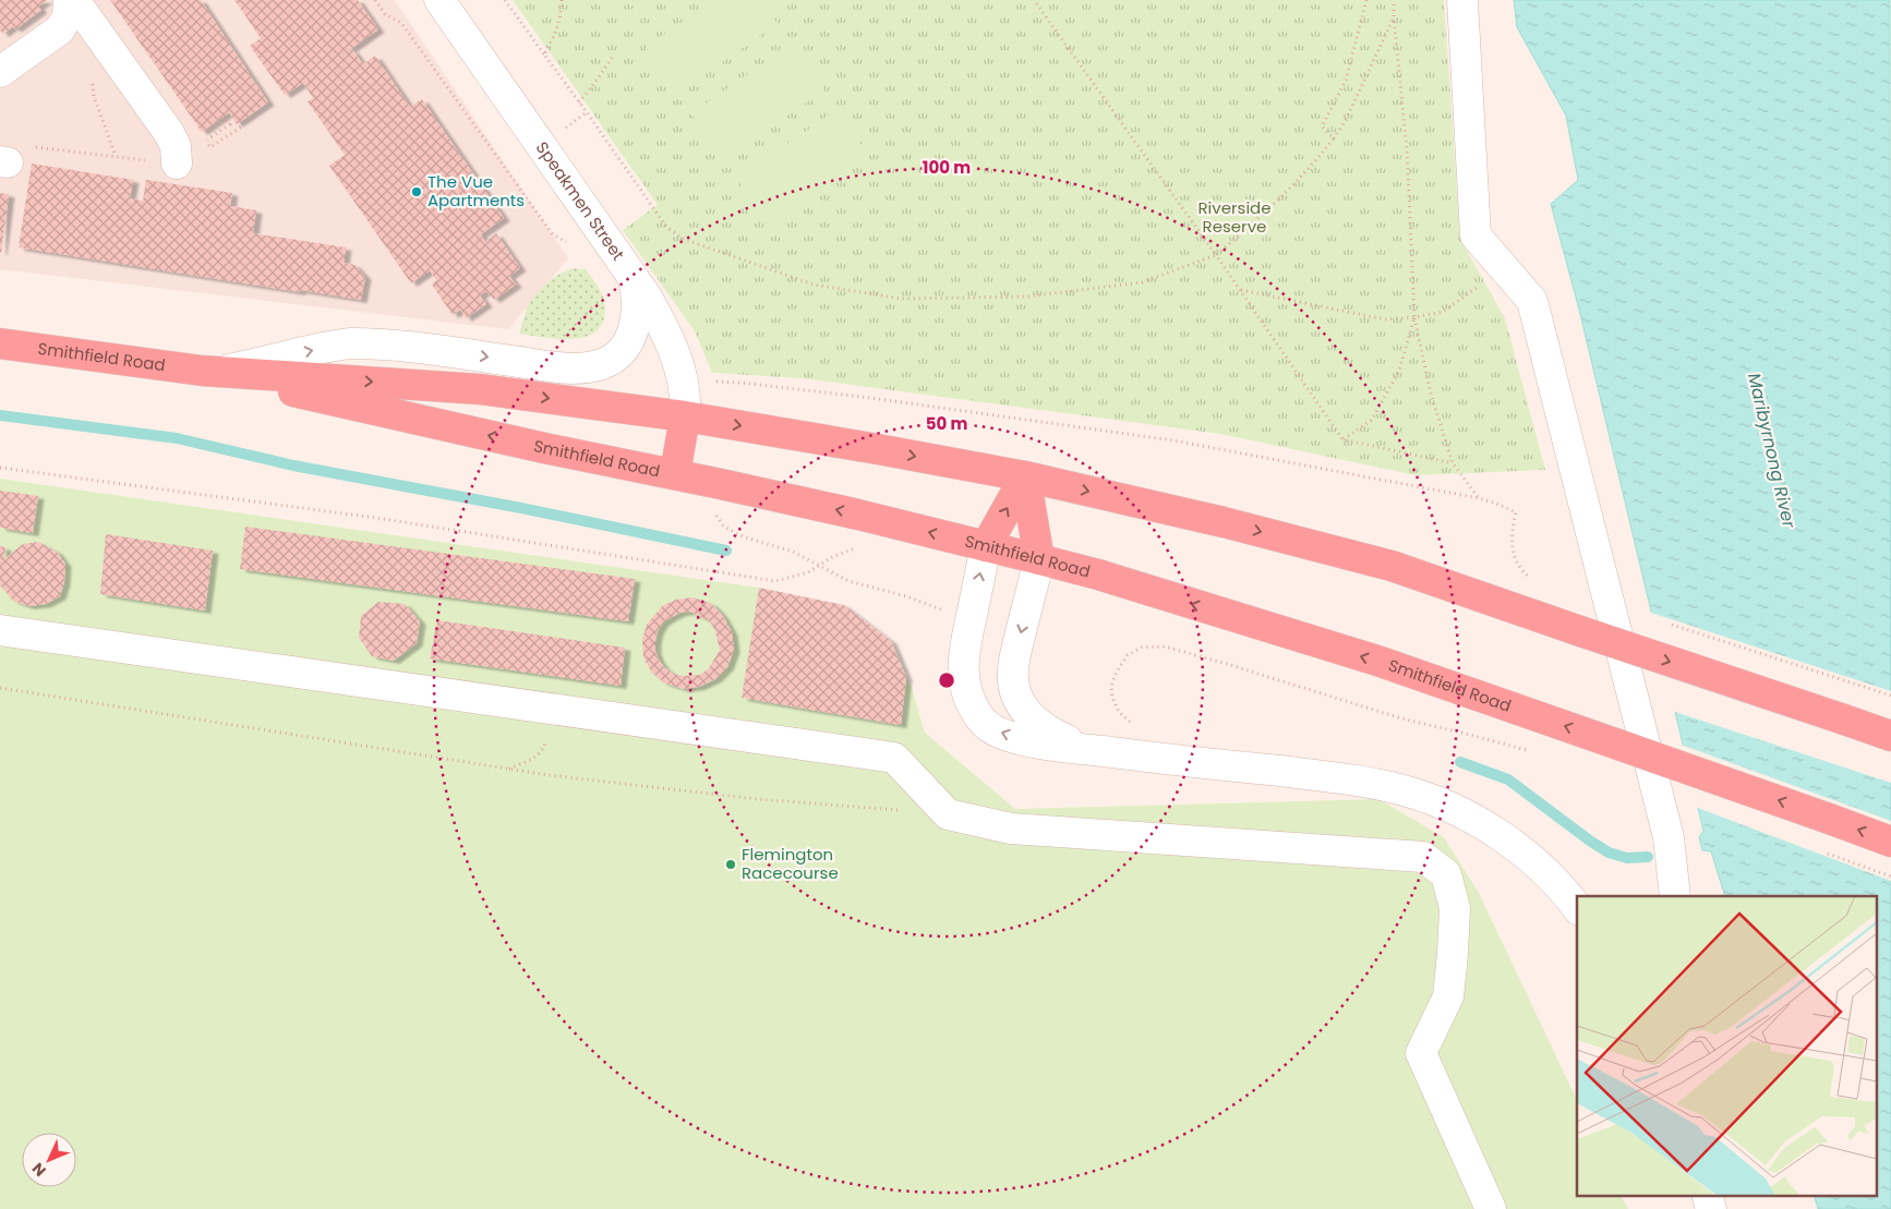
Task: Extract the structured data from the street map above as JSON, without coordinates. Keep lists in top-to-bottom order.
{
  "streets": {
    "highway": ["Smithfield Road"],
    "street": ["Speakmen Street"]
  },
  "crossings": [
    ["Speakmen Street", "Smithfield Road"]
  ],
  "water": ["Maribyrnong River"],
  "parks": ["Riverside Reserve"],
  "places": ["The Vue Apartments", "Flemington Racecourse"],
  "north": "bottom left",
  "rings": ["100 m", "50 m"]
}
